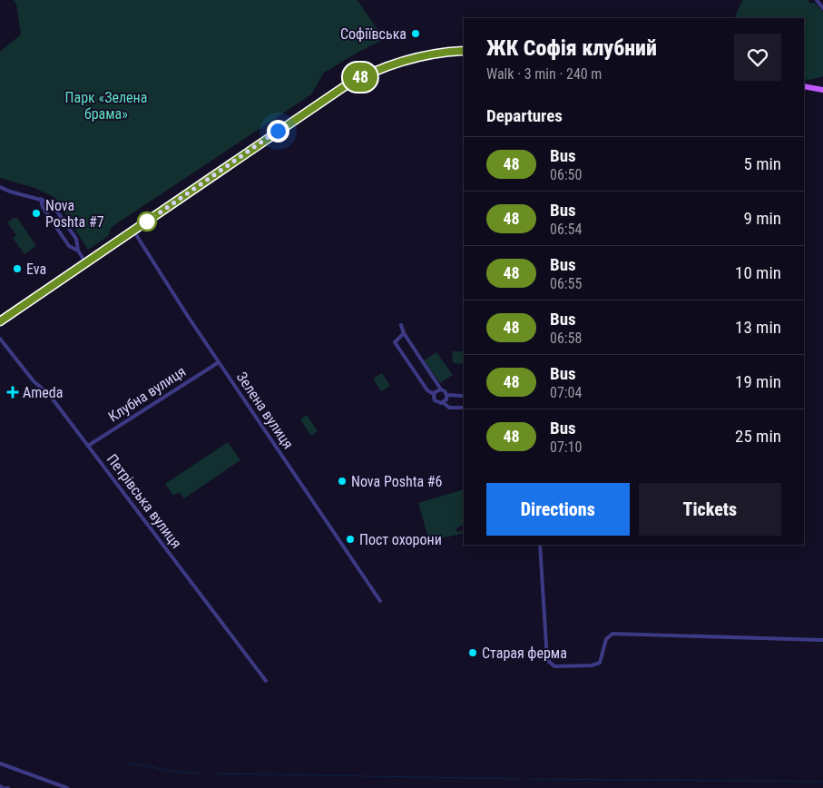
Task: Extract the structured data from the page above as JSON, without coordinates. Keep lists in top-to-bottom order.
{
  "streets": {
    "street": ["Клубна вулиця", "Зелена вулиця", "Петрівська вулиця"]
  },
  "crossings": [
    ["Клубна вулиця", "Зелена вулиця"],
    ["Клубна вулиця", "Петрівська вулиця"]
  ],
  "parks": ["Парк «Зелена брама»"],
  "places": {
    "other": [
      "Софіївська",
      "Nova Poshta #7",
      "Eva",
      "Nova Poshta #6",
      "Пост охорони",
      "Старая ферма"
    ],
    "health": ["Ameda"]
  },
  "lines": ["bus line 48"],
  "page": {
    "on_map": "48",
    "heading": [
      ["ЖК Софія клубний", "Walk · 3 min · 240 m"],
      "Departures"
    ],
    "list": [
      {
        "mark": "48",
        "name": "Bus",
        "note": "06:50",
        "value": "5 min"
      },
      {
        "mark": "48",
        "name": "Bus",
        "note": "06:54",
        "value": "9 min"
      },
      {
        "mark": "48",
        "name": "Bus",
        "note": "06:55",
        "value": "10 min"
      },
      {
        "mark": "48",
        "name": "Bus",
        "note": "06:58",
        "value": "13 min"
      },
      {
        "mark": "48",
        "name": "Bus",
        "note": "07:04",
        "value": "19 min"
      },
      {
        "mark": "48",
        "name": "Bus",
        "note": "07:10",
        "value": "25 min"
      }
    ],
    "buttons": ["Directions", "Tickets"]
  }
}
